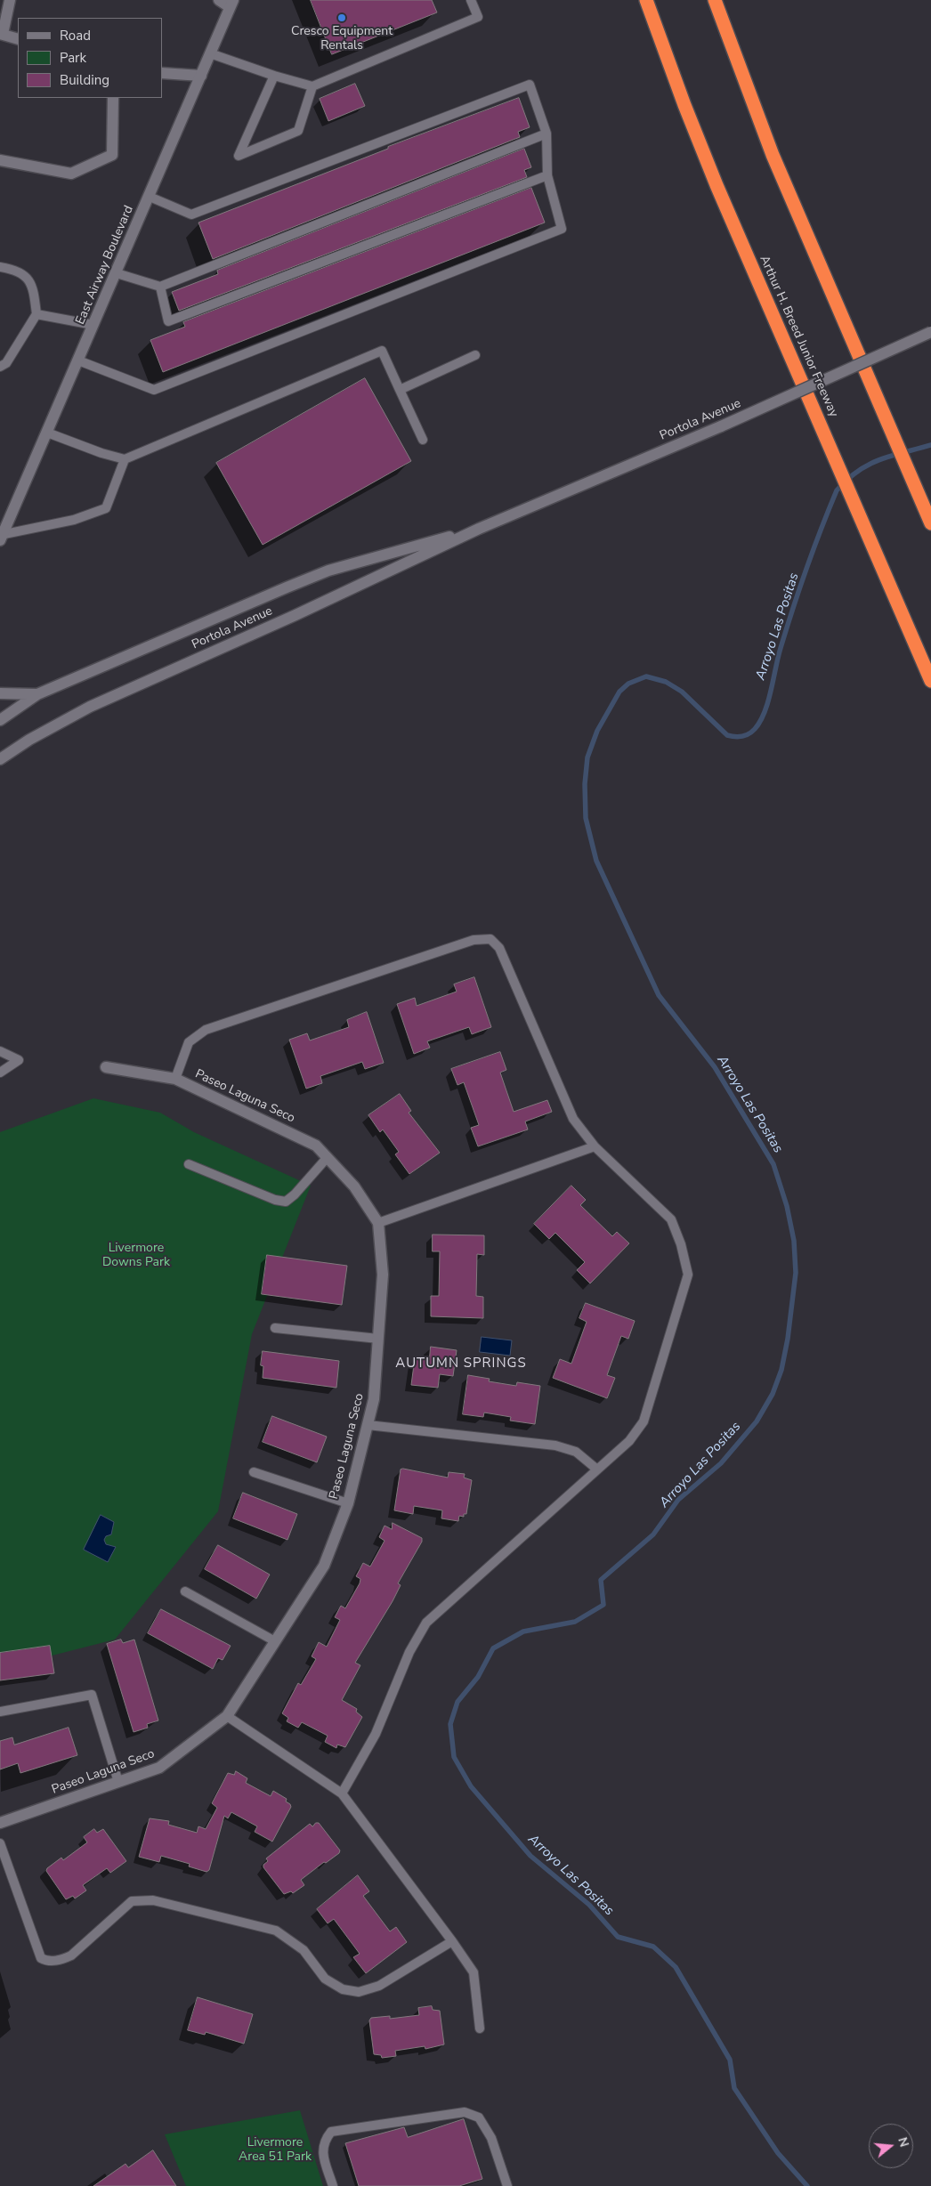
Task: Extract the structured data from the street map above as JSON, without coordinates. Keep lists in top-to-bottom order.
{
  "streets": {
    "highway": ["Arthur H. Breed Junior Freeway"],
    "main road": ["East Airway Boulevard", "Portola Avenue", "Paseo Laguna Seco"]
  },
  "districts": ["AUTUMN SPRINGS"],
  "water": ["Arroyo Las Positas"],
  "parks": ["Livermore Downs Park", "Livermore Area 51 Park"],
  "places": ["Cresco Equipment Rentals"],
  "legend": ["Road", "Park", "Building"],
  "north": "right"
}
